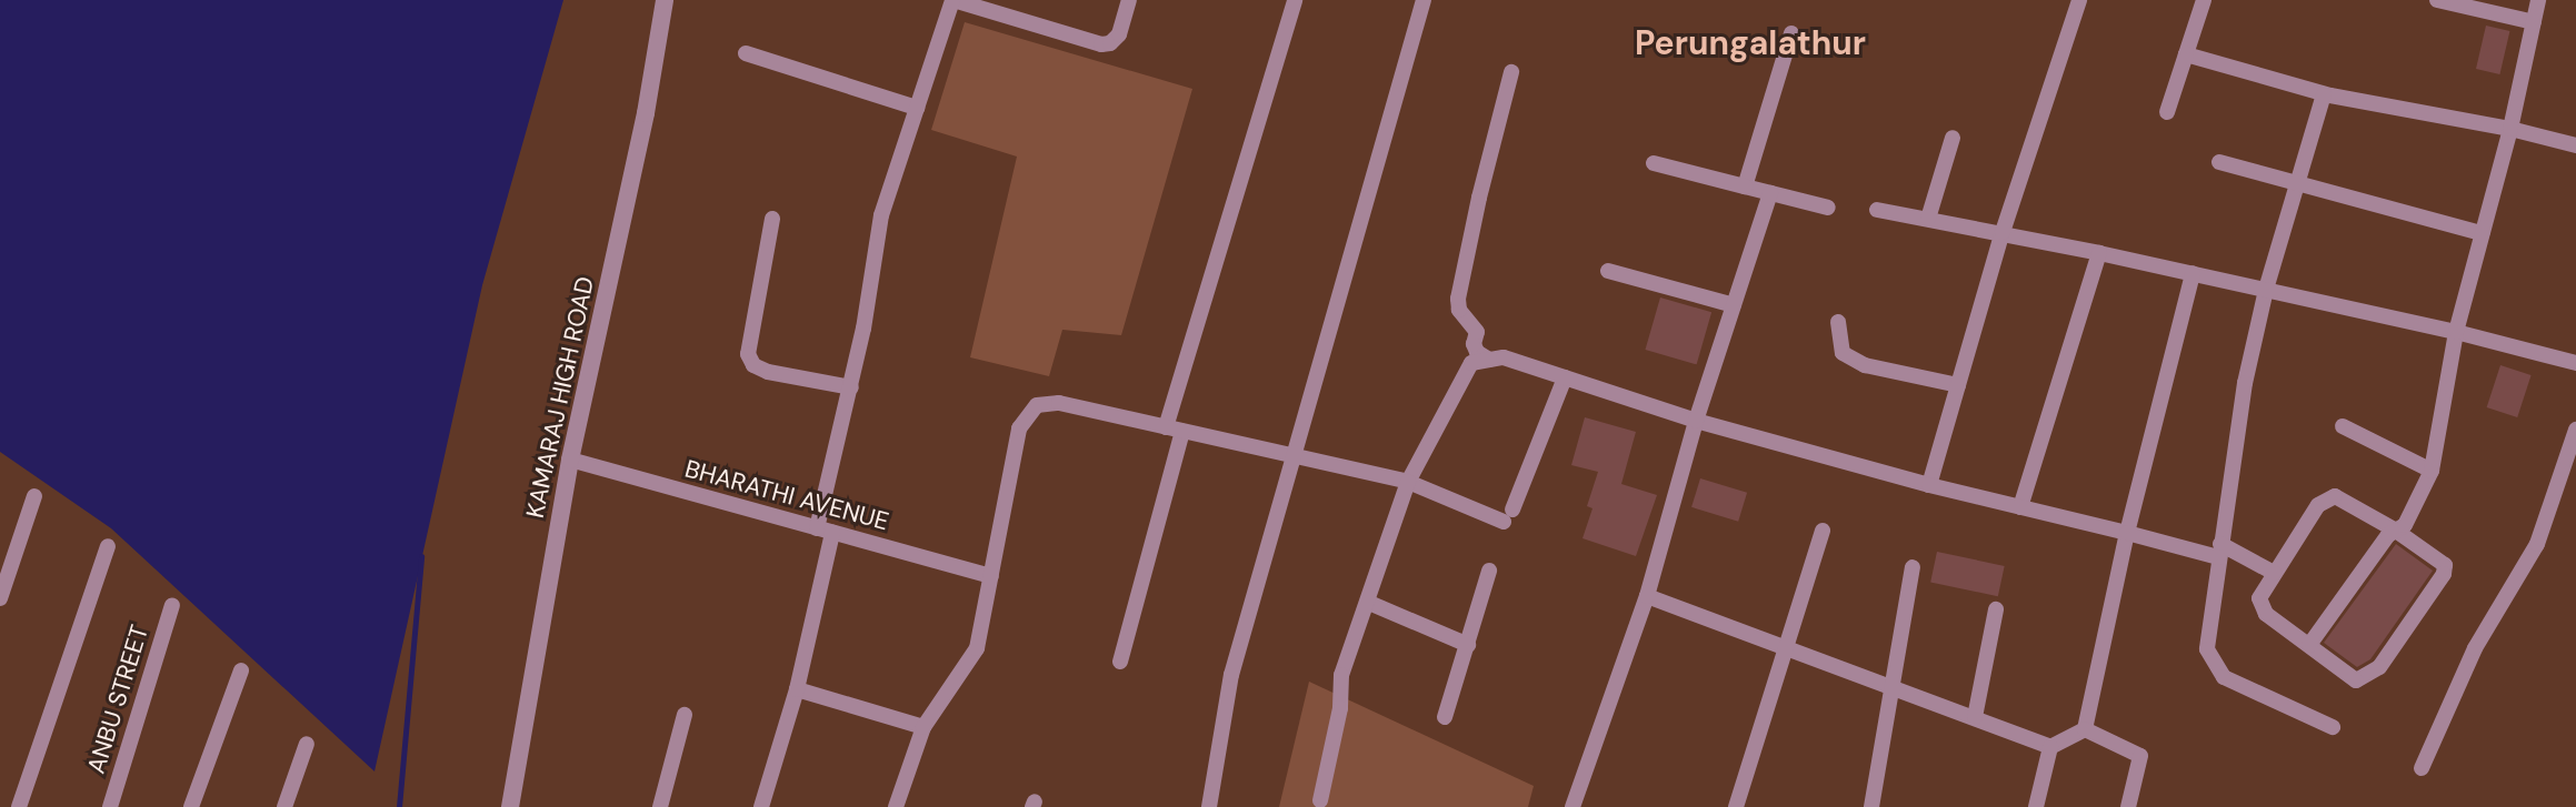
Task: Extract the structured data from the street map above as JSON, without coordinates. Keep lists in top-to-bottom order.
{
  "streets": {
    "street": ["KAMARAJ HIGH ROAD", "BHARATHI AVENUE", "ANBU STREET"]
  },
  "crossings": [
    ["KAMARAJ HIGH ROAD", "BHARATHI AVENUE"]
  ],
  "districts": ["Perungalathur"]
}
